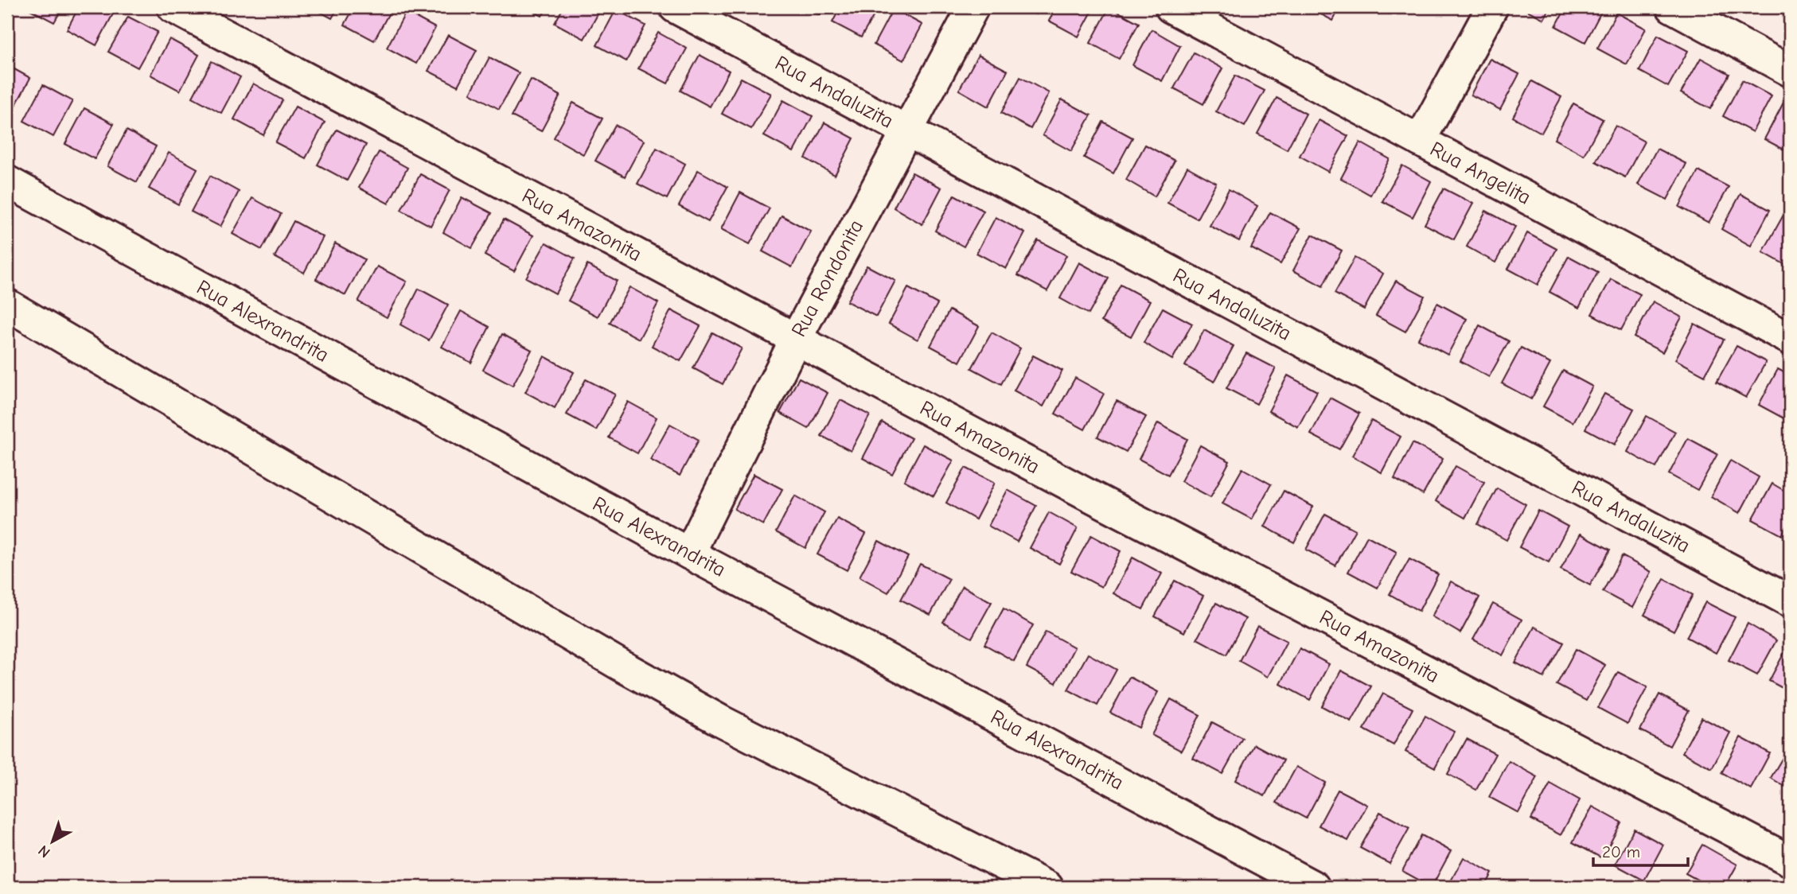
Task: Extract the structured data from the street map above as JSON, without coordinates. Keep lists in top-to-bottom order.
{
  "streets": {
    "street": [
      "Rua Andaluzita",
      "Rua Angelita",
      "Rua Amazonita",
      "Rua Rondonita",
      "Rua Alexrandrita"
    ]
  },
  "crossings": [
    ["Rua Andaluzita", "Rua Rondonita"],
    ["Rua Amazonita", "Rua Rondonita"],
    ["Rua Rondonita", "Rua Alexrandrita"]
  ],
  "scale_bar": "20 m",
  "north": "bottom left"
}
